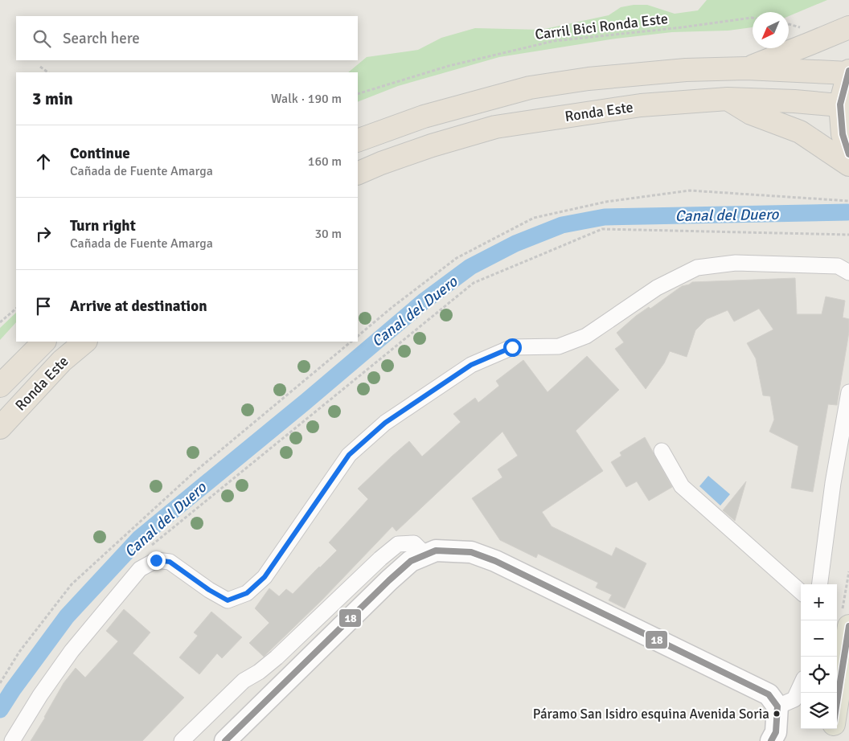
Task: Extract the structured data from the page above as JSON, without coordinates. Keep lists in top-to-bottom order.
{
  "streets": {
    "highway": ["Ronda Este"],
    "path": ["Carril Bici Ronda Este"]
  },
  "water": ["Canal del Duero"],
  "places": ["Páramo San Isidro esquina Avenida Soria"],
  "lines": ["transit line 18"],
  "north": "bottom left",
  "page": {
    "search": "Search here",
    "heading": ["3 min", "Walk · 190 m"],
    "list": [
      ["Continue", "Cañada de Fuente Amarga", "160 m"],
      ["Turn right", "Cañada de Fuente Amarga", "30 m"],
      "Arrive at destination"
    ],
    "map_buttons": ["+", "−"]
  }
}
